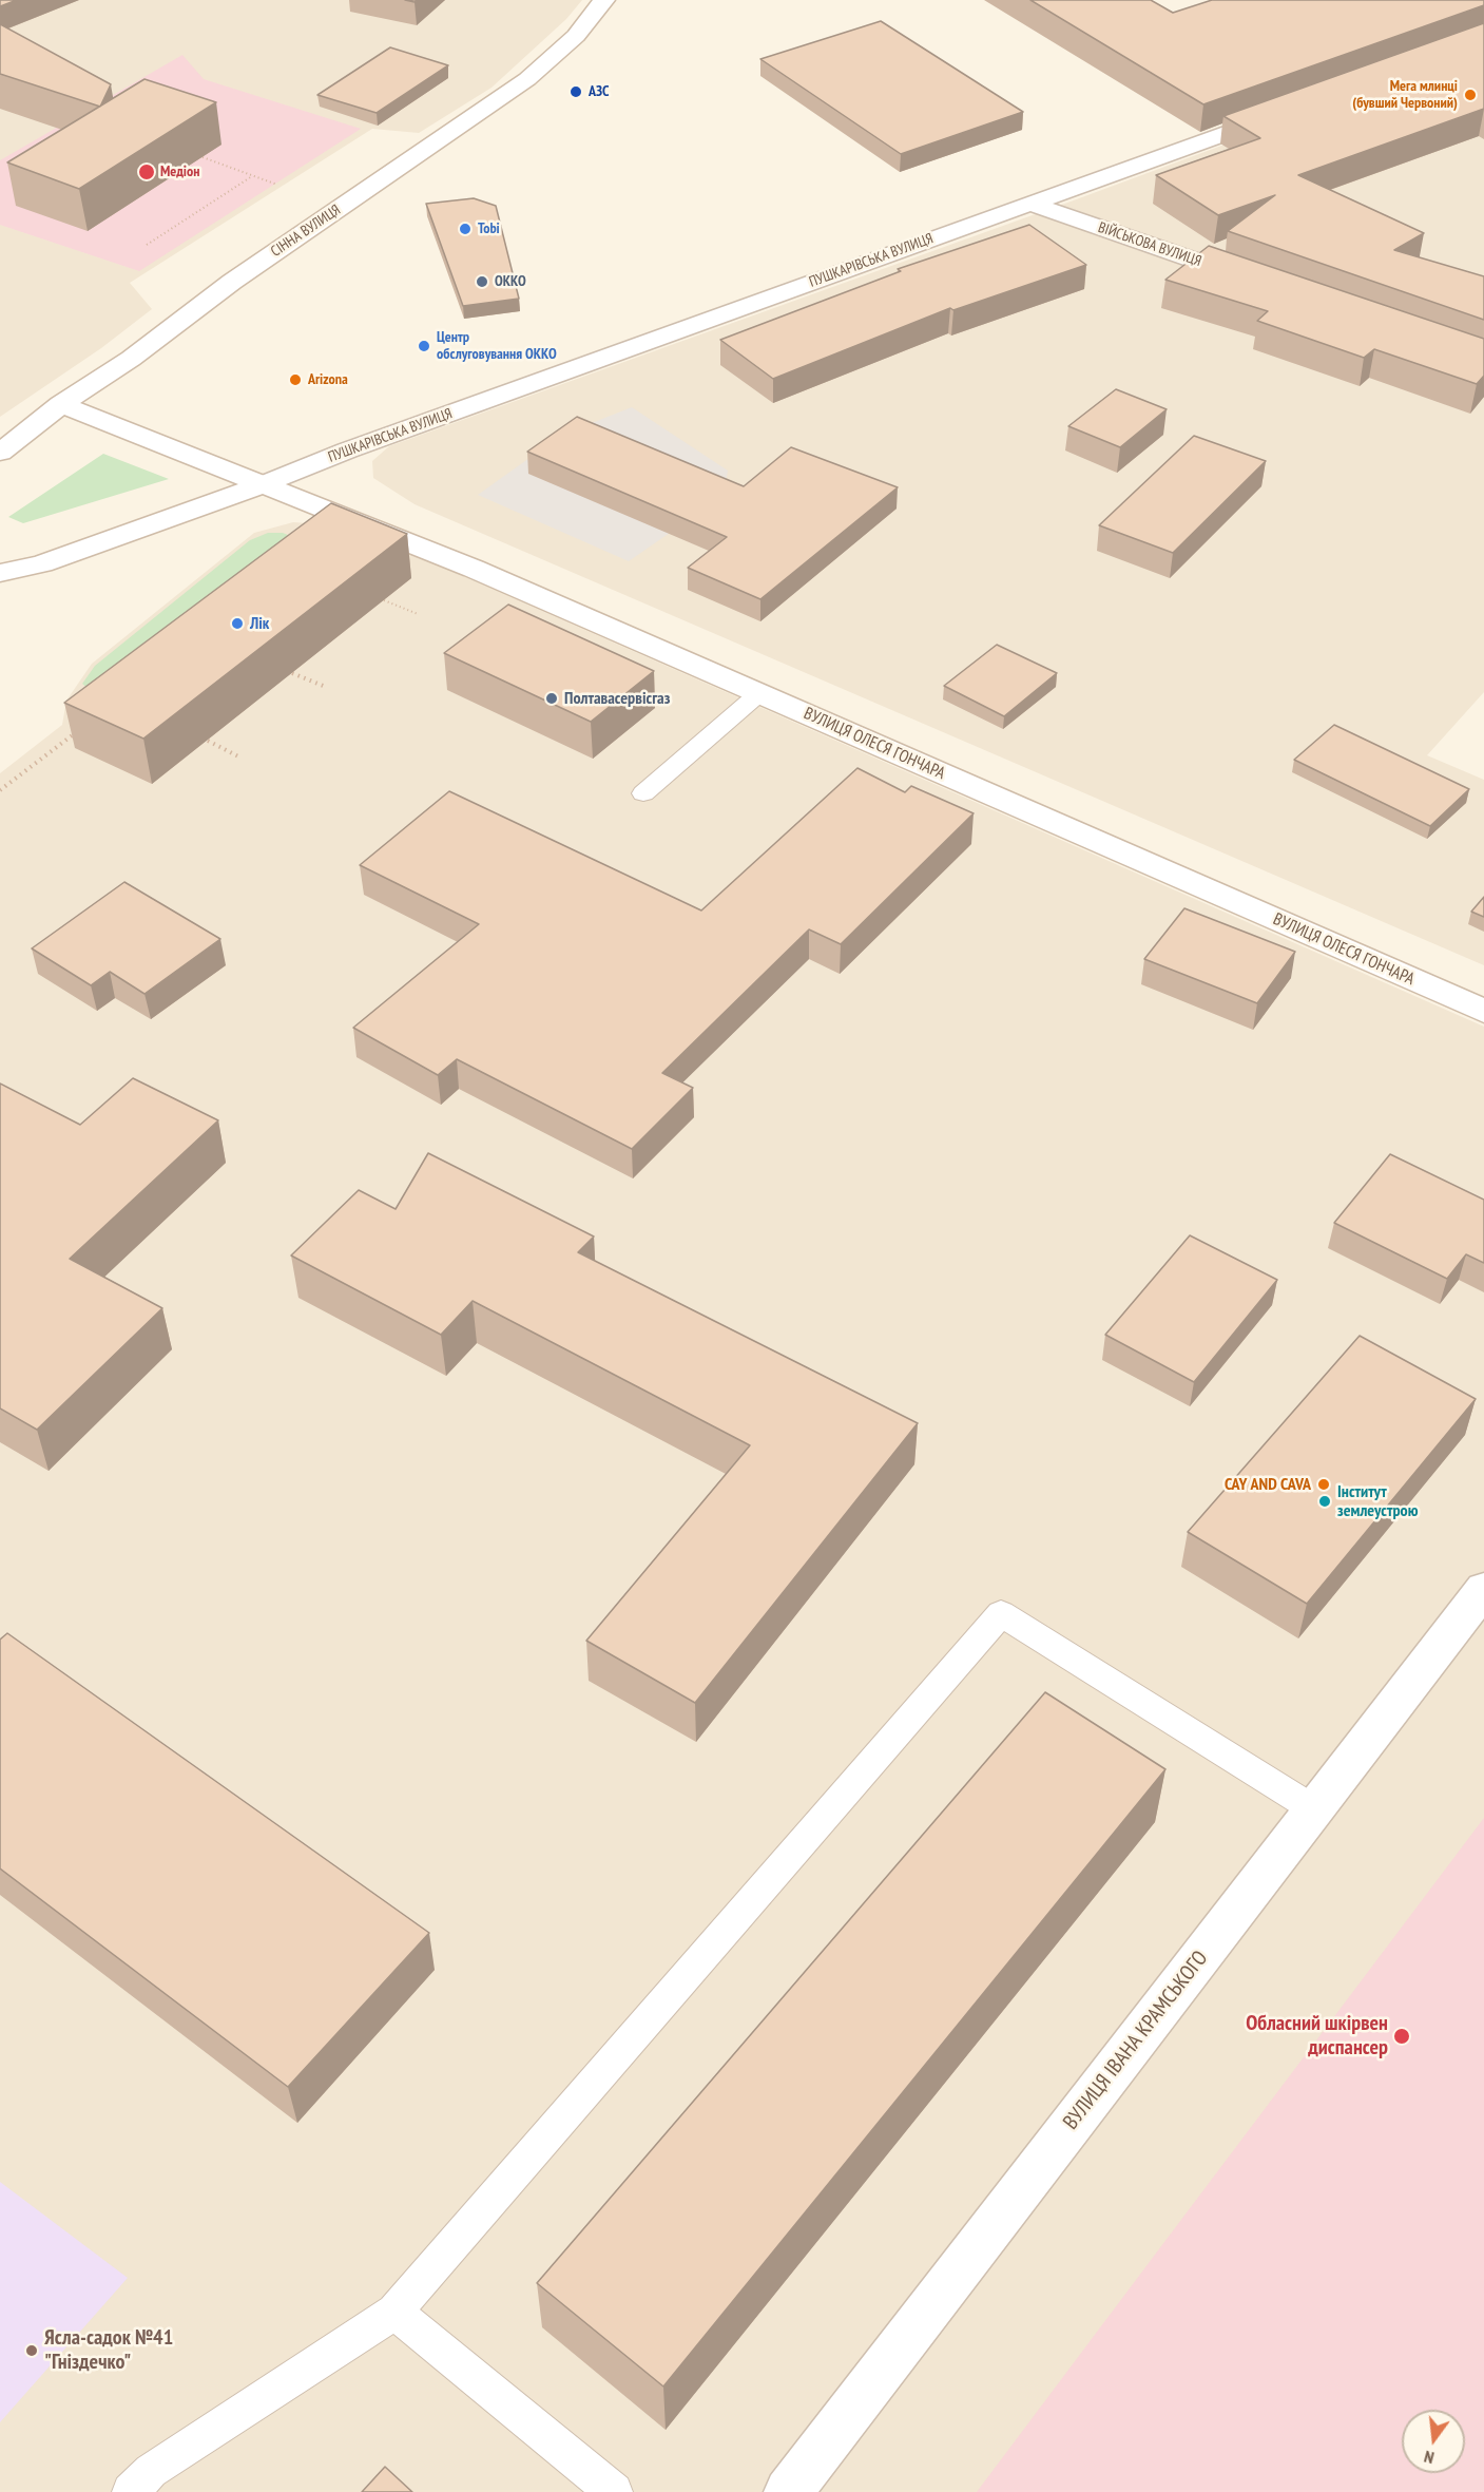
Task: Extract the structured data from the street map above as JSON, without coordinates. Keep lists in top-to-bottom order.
{
  "streets": {
    "main road": [
      "СІННА ВУЛИЦЯ",
      "ВІЙСЬКОВА ВУЛИЦЯ",
      "ПУШКАРІВСЬКА ВУЛИЦЯ",
      "ВУЛИЦЯ ОЛЕСЯ ГОНЧАРА",
      "ВУЛИЦЯ ІВАНА КРАМСЬКОГО"
    ]
  },
  "crossings": [
    ["СІННА ВУЛИЦЯ", "ВУЛИЦЯ ОЛЕСЯ ГОНЧАРА"],
    ["ВІЙСЬКОВА ВУЛИЦЯ", "ПУШКАРІВСЬКА ВУЛИЦЯ"],
    ["ПУШКАРІВСЬКА ВУЛИЦЯ", "ВУЛИЦЯ ОЛЕСЯ ГОНЧАРА"]
  ],
  "places": [
    "АЗС",
    "Мега млинці (бувший Червоний)",
    "Медіон",
    "Tobi",
    "ОККО",
    "Центр обслуговування ОККО",
    "Arizona",
    "Лік",
    "Полтавасервісгаз",
    "CAY AND CAVA",
    "Інститут землеустрою",
    "Обласний шкірвен диспансер",
    "Ясла-садок №41 \"Гніздечко\""
  ],
  "north": "bottom"
}
